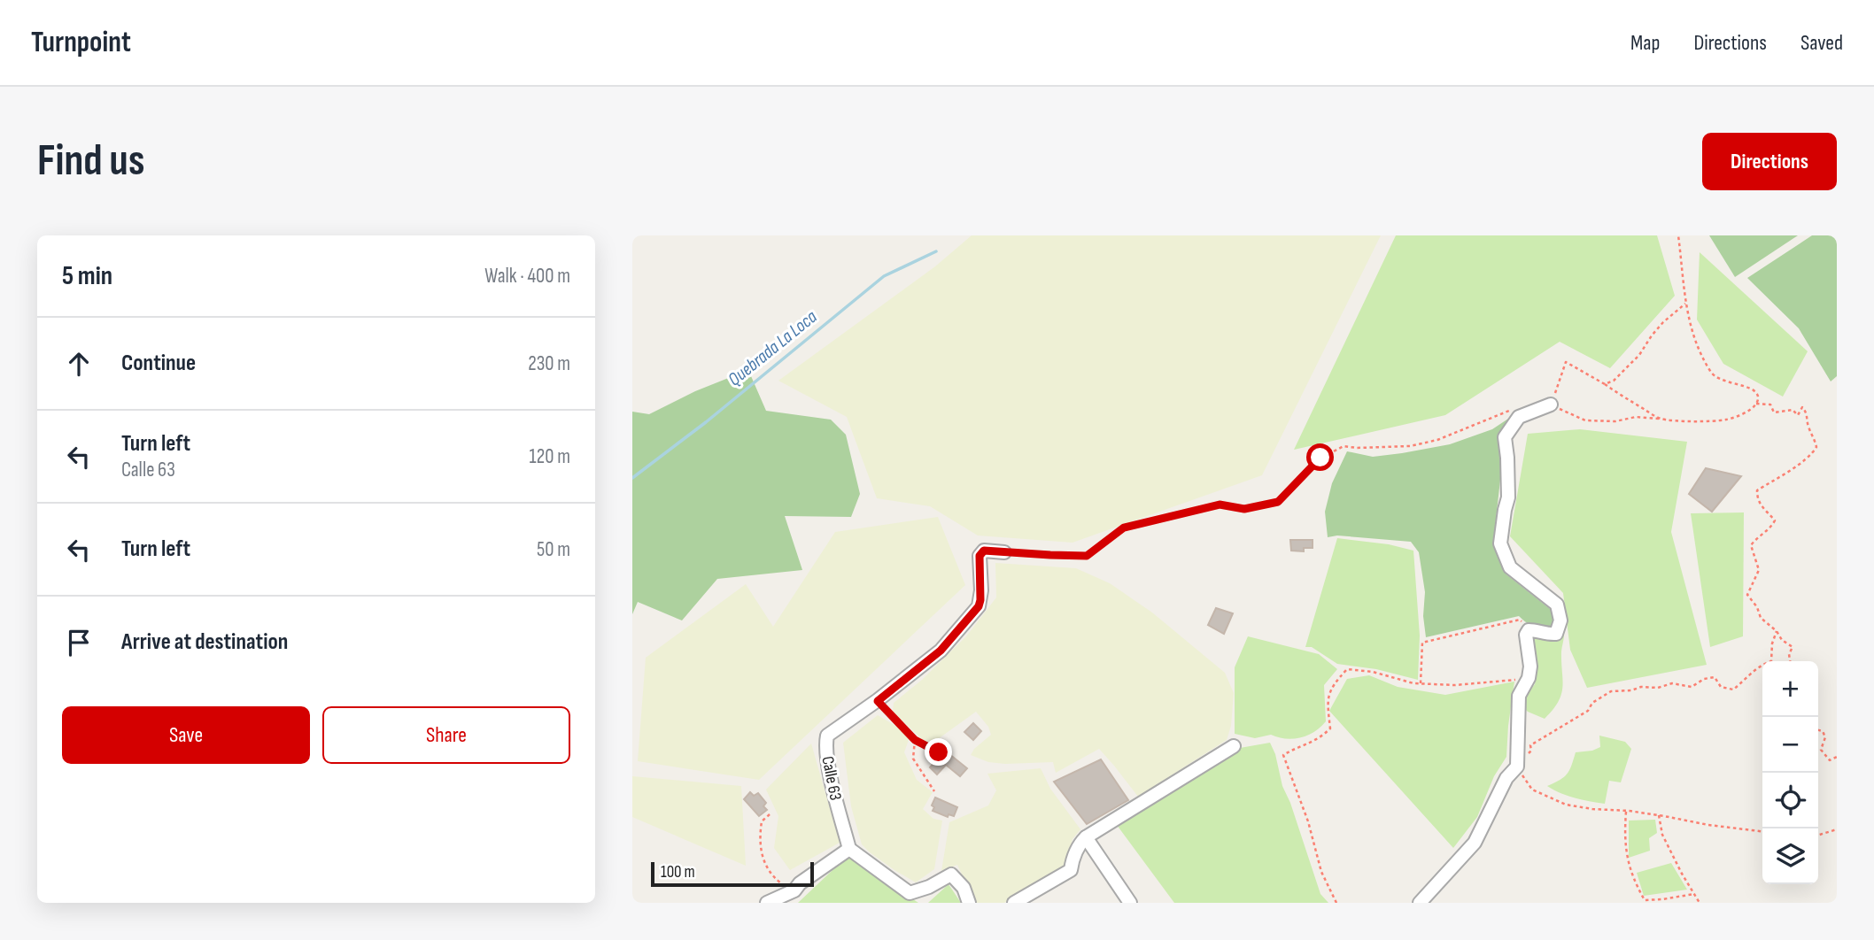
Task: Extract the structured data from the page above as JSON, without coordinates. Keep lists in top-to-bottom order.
{
  "streets": {
    "street": ["Calle 63"]
  },
  "water": ["Quebrada La Loca"],
  "scale_bar": "100 m",
  "page": {
    "header": "Turnpoint",
    "nav": ["Map", "Directions", "Saved"],
    "buttons": [
      "Directions",
      ["Save", "Share"]
    ],
    "title": "Find us",
    "heading": ["5 min", "Walk · 400 m"],
    "list": [
      ["Continue", "230 m"],
      ["Turn left", "Calle 63", "120 m"],
      ["Turn left", "50 m"],
      "Arrive at destination"
    ],
    "map_buttons": ["+", "−"],
    "scale": "100 m"
  }
}
